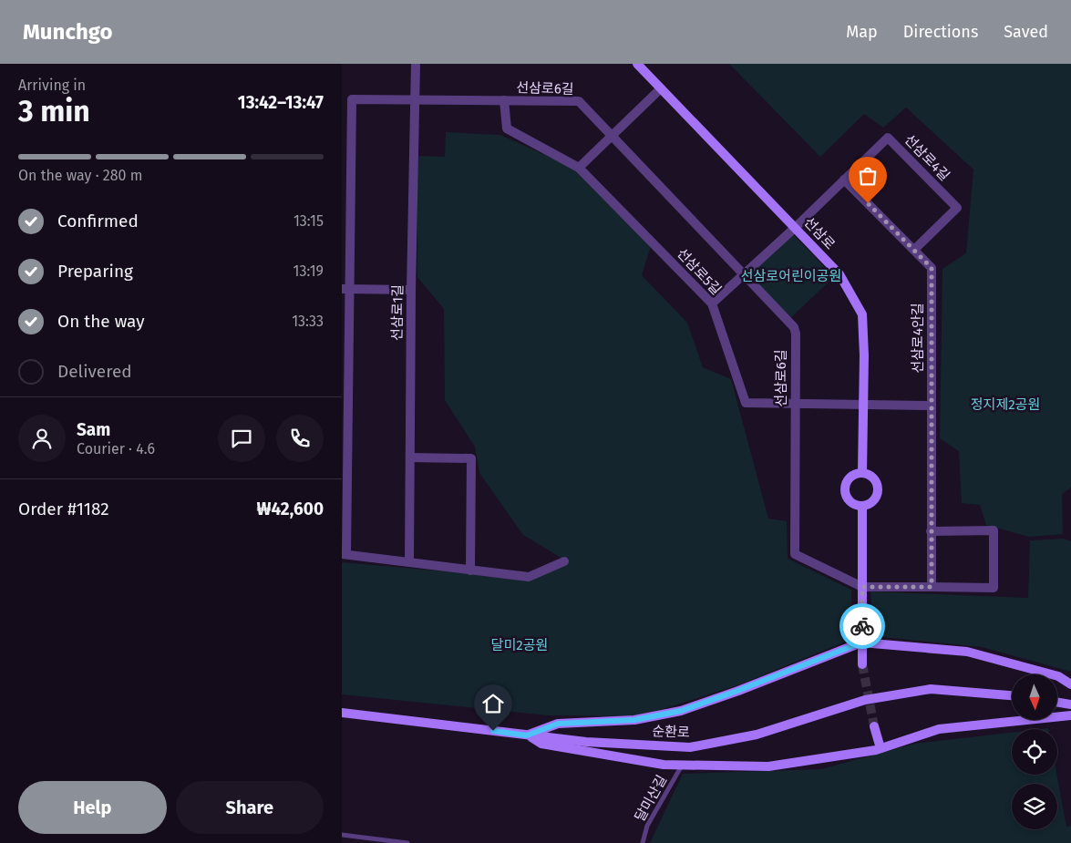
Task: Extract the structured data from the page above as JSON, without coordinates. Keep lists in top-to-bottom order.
{
  "streets": {
    "main road": ["선삼로", "순환로"],
    "street": [
      "선삼로6길",
      "선삼로4길",
      "선삼로5길",
      "선삼로1길",
      "선삼로4안길"
    ],
    "lane": ["달미산길"]
  },
  "crossings": [
    ["선삼로6길", "선삼로4길"],
    ["선삼로6길", "선삼로5길"],
    ["선삼로6길", "선삼로1길"],
    ["선삼로4길", "선삼로"],
    ["선삼로4길", "선삼로5길"],
    ["선삼로4길", "선삼로4안길"],
    ["선삼로", "선삼로5길"],
    ["선삼로5길", "선삼로4안길"]
  ],
  "parks": ["선삼로어린이공원", "정지제2공원", "달미2공원"],
  "north": "bottom",
  "page": {
    "header": "Munchgo",
    "nav": ["Map", "Directions", "Saved"],
    "heading": ["3 min", "Arriving in", "13:42–13:47"],
    "panel": [
      "Sam",
      "Courier · 4.6",
      "Order #1182",
      "₩42,600"
    ],
    "bar": "On the way · 280 m",
    "list": [
      ["Confirmed", "13:15"],
      ["Preparing", "13:19"],
      ["On the way", "13:33"],
      "Delivered"
    ],
    "buttons": ["Help", "Share"]
  }
}
